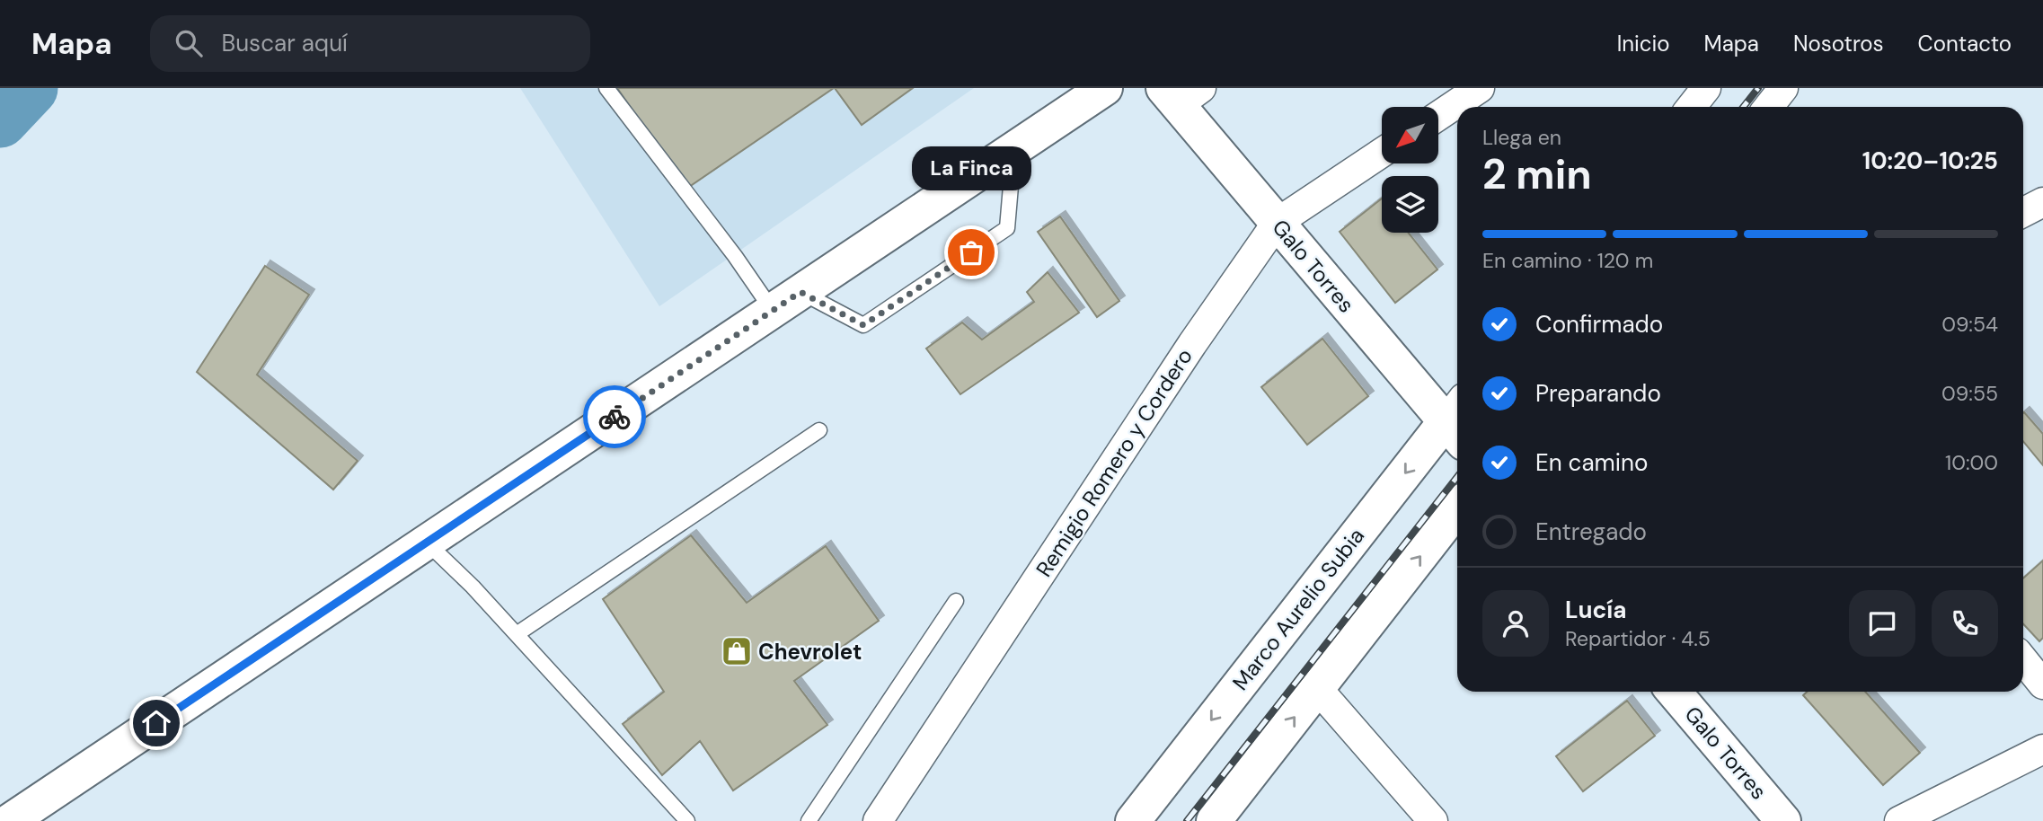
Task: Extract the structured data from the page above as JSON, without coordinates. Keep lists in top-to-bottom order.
{
  "streets": {
    "main road": ["Galo Torres", "Marco Aurelio Subia"],
    "street": ["Remigio Romero y Cordero"]
  },
  "crossings": [
    ["Galo Torres", "Remigio Romero y Cordero"],
    ["Galo Torres", "Marco Aurelio Subia"]
  ],
  "places": {
    "other": ["La Finca"],
    "shop": ["Chevrolet"]
  },
  "north": "bottom left",
  "page": {
    "header": "Mapa",
    "search": "Buscar aquí",
    "nav": [
      "Inicio",
      "Mapa",
      "Nosotros",
      "Contacto"
    ],
    "heading": ["2 min", "Llega en", "10:20–10:25"],
    "panel": ["Lucía", "Repartidor · 4.5"],
    "bubble": "La Finca",
    "bar": "En camino · 120 m",
    "list": [
      ["Confirmado", "09:54"],
      ["Preparando", "09:55"],
      ["En camino", "10:00"],
      "Entregado"
    ]
  }
}
